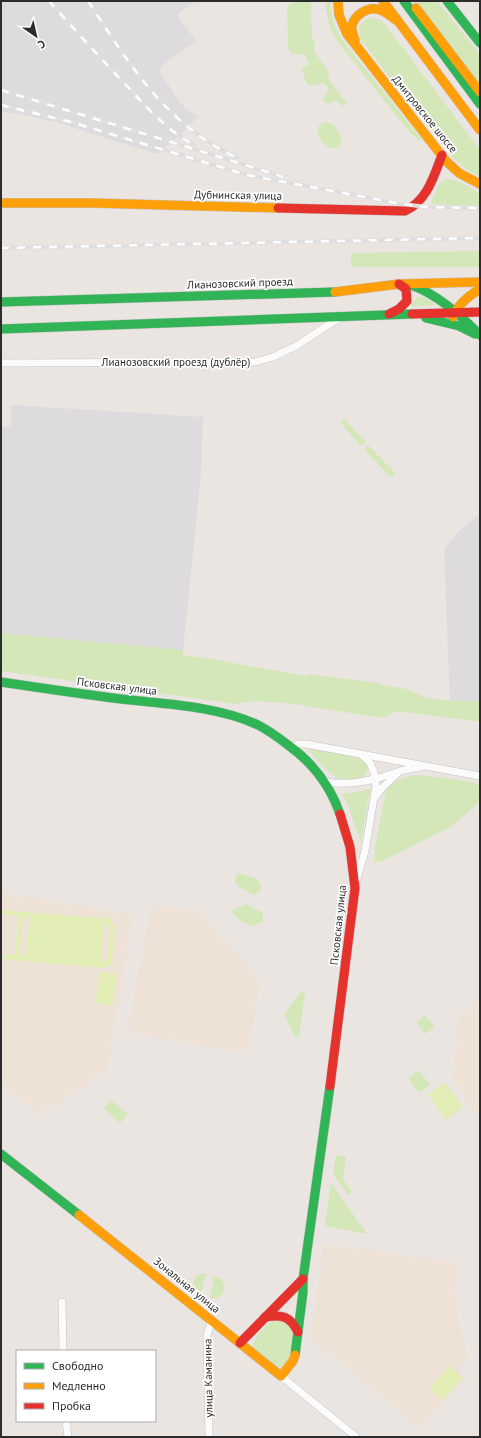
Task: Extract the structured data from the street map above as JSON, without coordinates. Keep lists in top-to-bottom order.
{
  "streets": {
    "street": [
      "Дмитровское шоссе",
      "Дубнинская улица",
      "Лианозовский проезд",
      "Лианозовский проезд (дублёр)",
      "Псковская улица",
      "Зональная улица",
      "улица Каманина"
    ]
  },
  "crossings": [
    ["Дмитровское шоссе", "Дубнинская улица"],
    ["Псковская улица", "Зональная улица"],
    ["Зональная улица", "улица Каманина"]
  ],
  "legend": ["Свободно", "Медленно", "Пробка"],
  "north": "bottom right"
}
